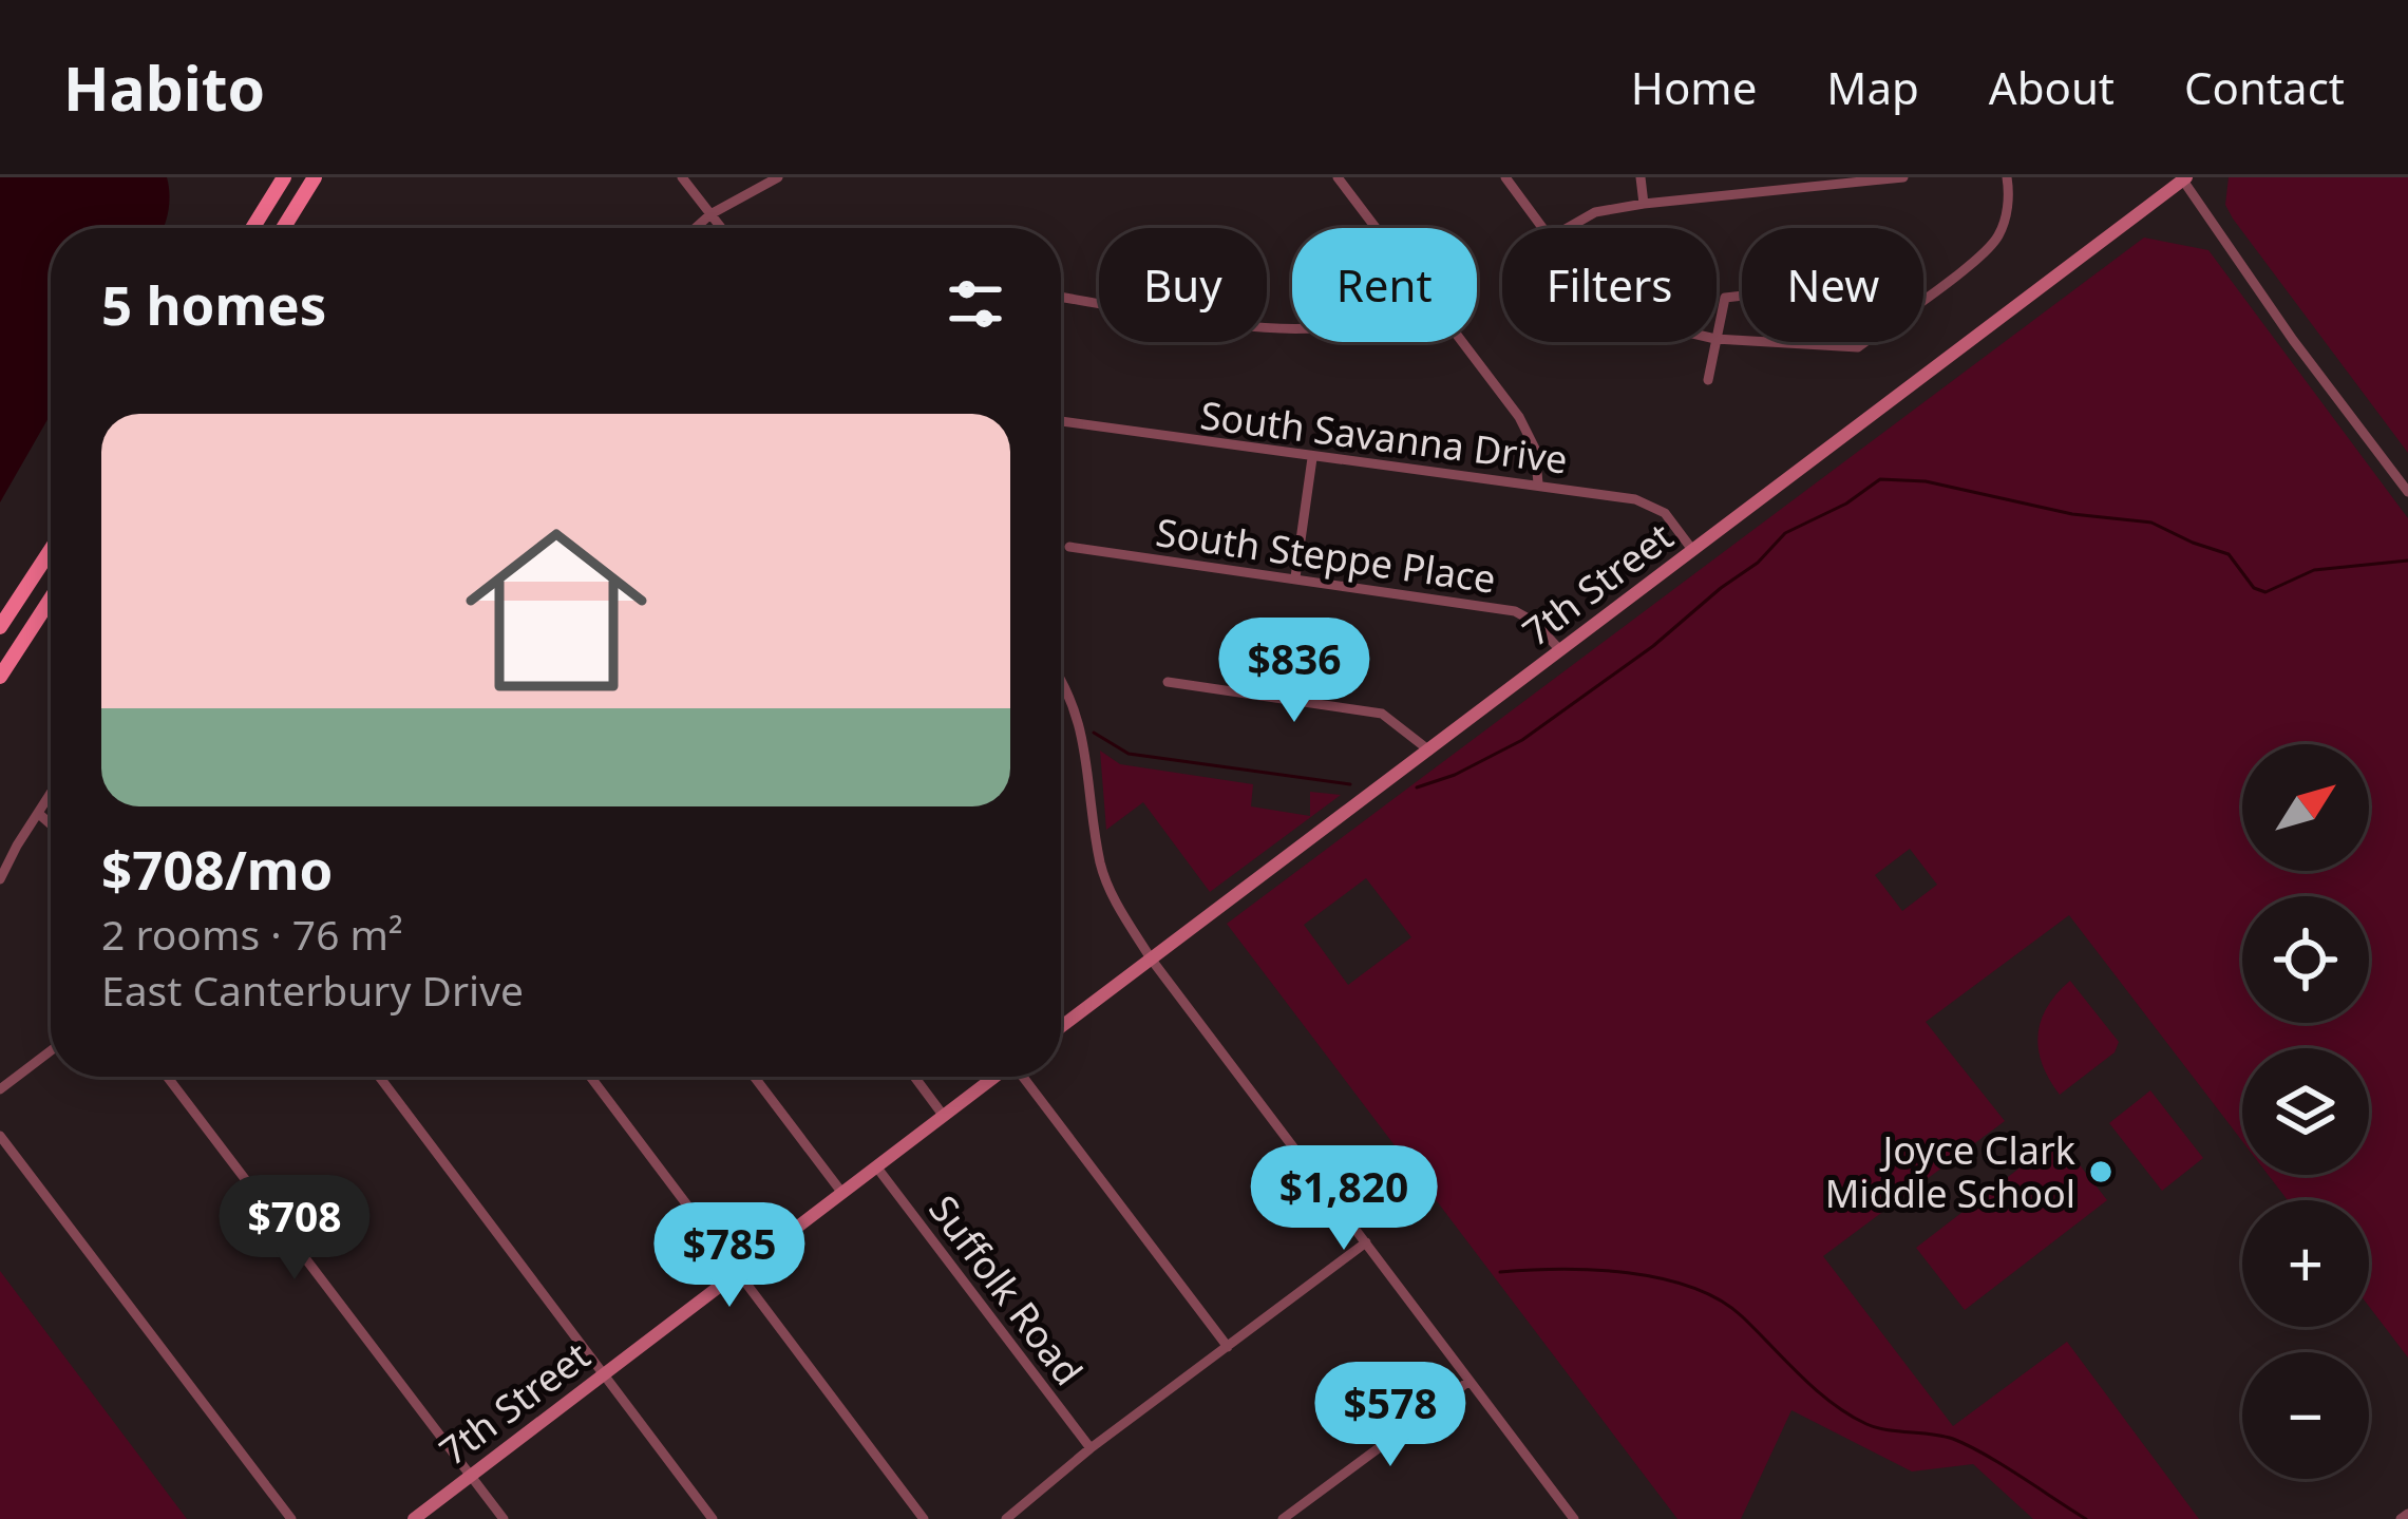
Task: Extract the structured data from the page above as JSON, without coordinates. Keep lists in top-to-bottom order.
{
  "streets": {
    "main road": ["7th Street"],
    "street": ["South Savanna Drive", "South Steppe Place", "Suffolk Road"]
  },
  "crossings": [
    ["South Savanna Drive", "7th Street"],
    ["South Steppe Place", "7th Street"],
    ["7th Street", "Suffolk Road"]
  ],
  "places": ["Joyce Clark Middle School"],
  "north": "top right",
  "page": {
    "header": "Habito",
    "nav": [
      "Home",
      "Map",
      "About",
      "Contact"
    ],
    "chip": [
      "Buy",
      "Rent",
      "Filters",
      "New"
    ],
    "heading": "5 homes",
    "list": [
      {
        "name": "$708/mo",
        "note": "2 rooms · 76 m² · East Canterbury Drive"
      }
    ],
    "price": [
      "$836",
      "$1,820",
      "$708",
      "$785",
      "$578"
    ],
    "map_buttons": ["+", "−"]
  }
}
